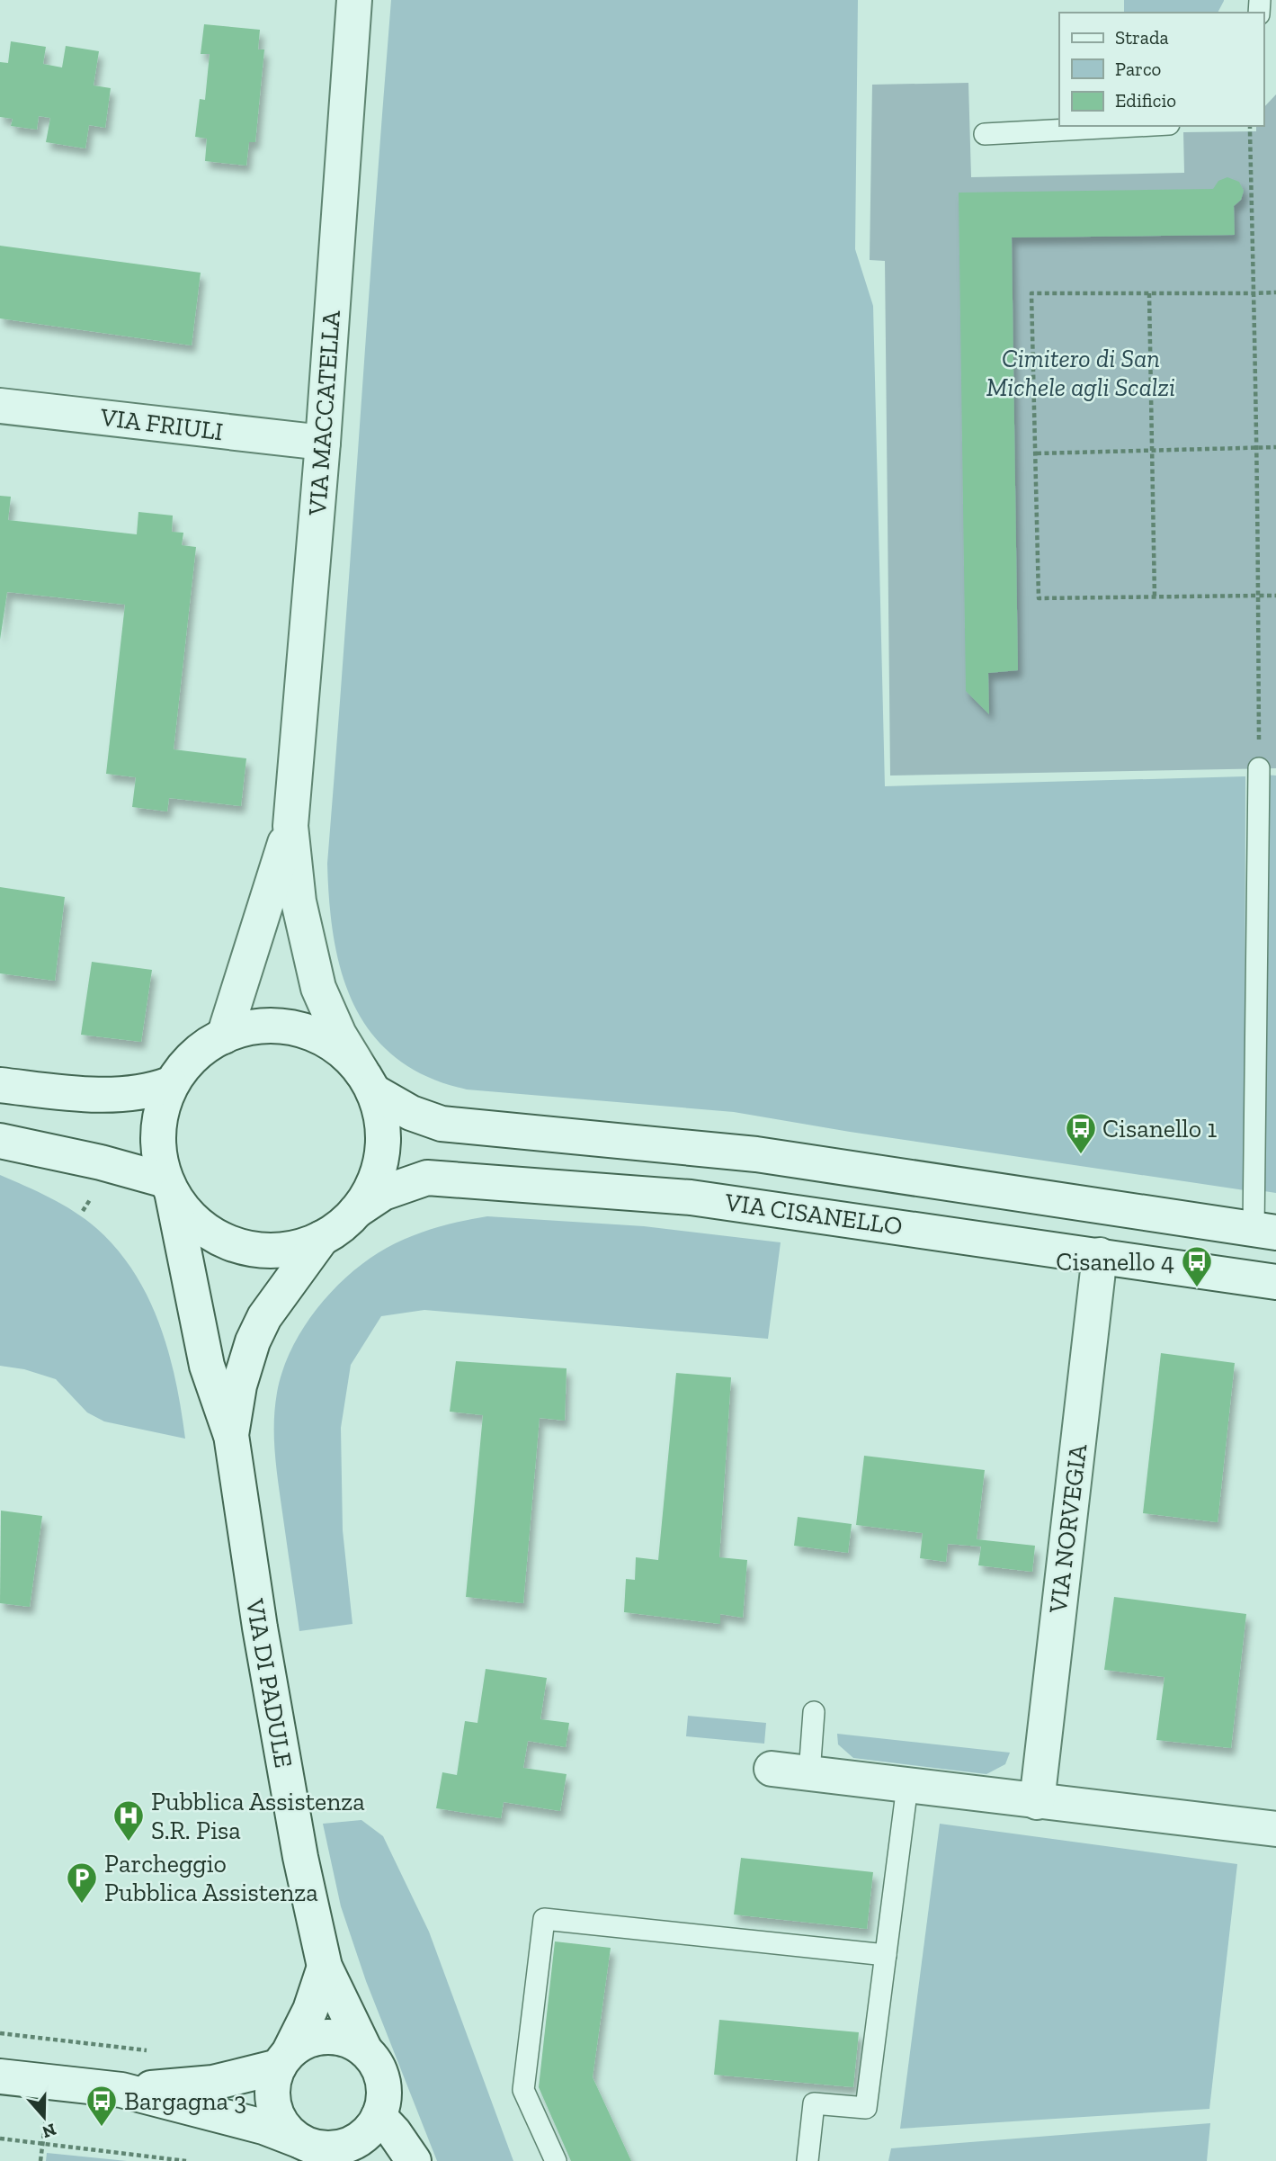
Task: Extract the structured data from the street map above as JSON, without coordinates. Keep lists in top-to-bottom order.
{
  "streets": {
    "street": [
      "VIA MACCATELLA",
      "VIA FRIULI",
      "VIA CISANELLO",
      "VIA NORVEGIA",
      "VIA DI PADULE"
    ]
  },
  "crossings": [
    ["VIA MACCATELLA", "VIA FRIULI"],
    ["VIA MACCATELLA", "VIA CISANELLO"],
    ["VIA MACCATELLA", "VIA DI PADULE"],
    ["VIA CISANELLO", "VIA NORVEGIA"],
    ["VIA CISANELLO", "VIA DI PADULE"]
  ],
  "parks": ["Cimitero di San Michele agli Scalzi"],
  "places": {
    "bus stop": ["Cisanello 1", "Cisanello 4", "Bargagna 3"],
    "hospital": ["Pubblica Assistenza S.R. Pisa"],
    "parking": ["Parcheggio Pubblica Assistenza"]
  },
  "legend": ["Strada", "Parco", "Edificio"],
  "north": "bottom"
}
